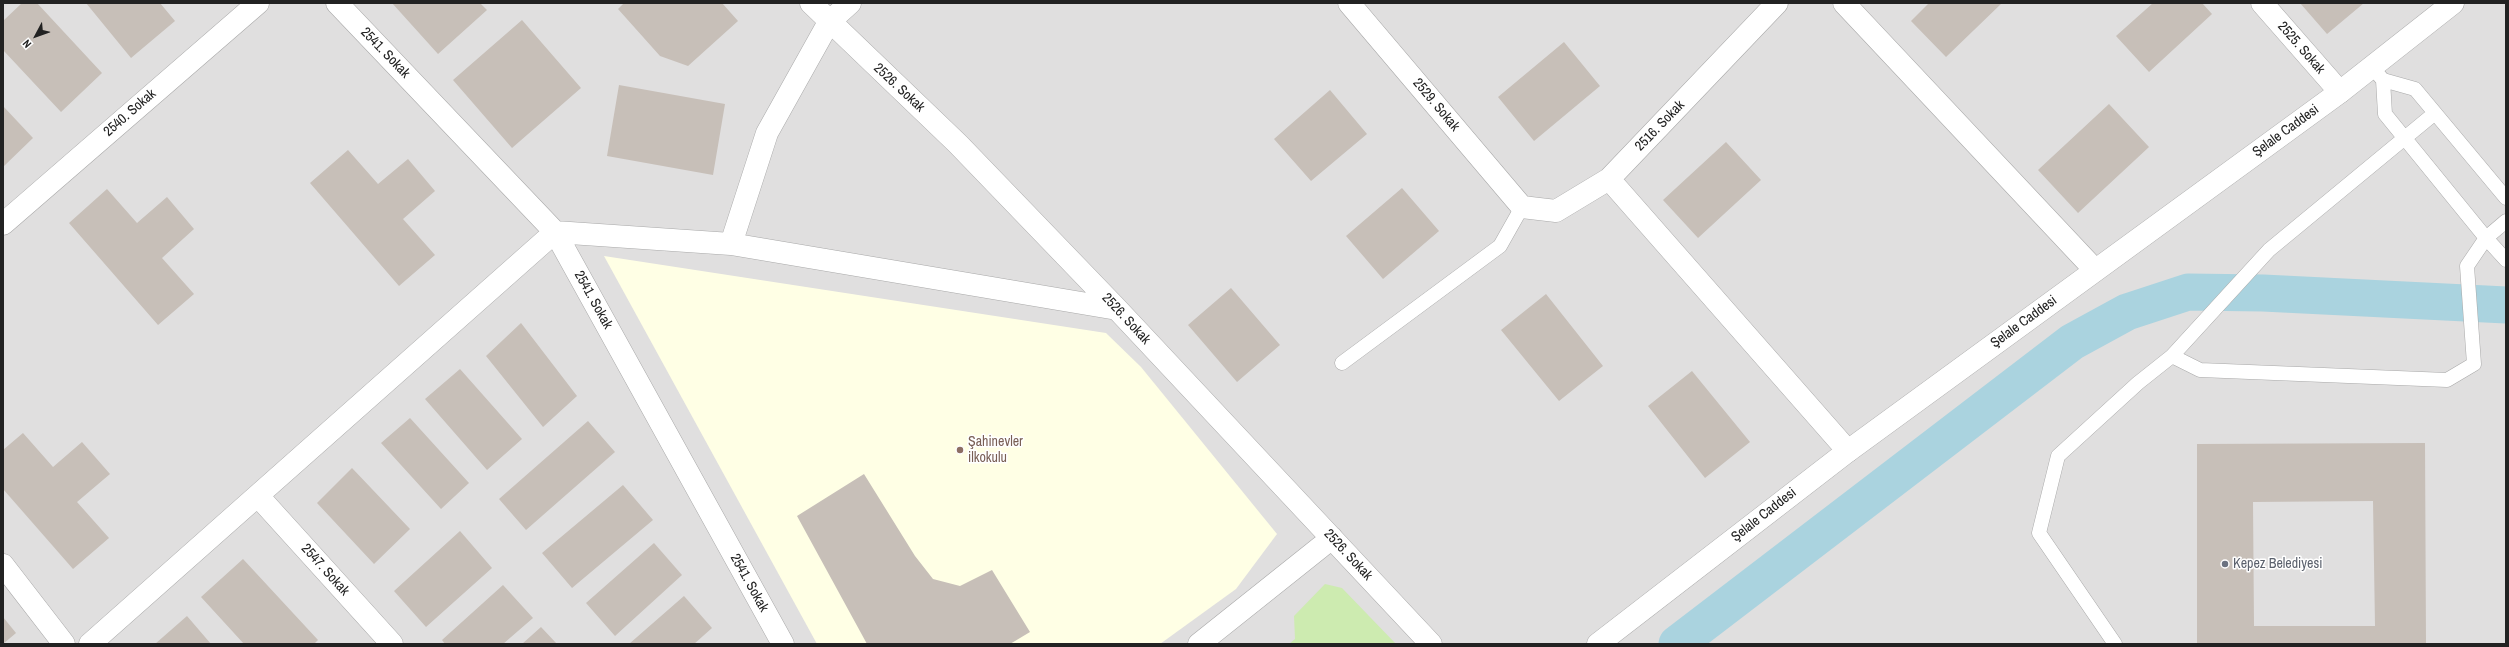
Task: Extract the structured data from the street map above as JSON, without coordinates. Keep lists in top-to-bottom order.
{
  "streets": {
    "street": [
      "2525. Sokak",
      "2541. Sokak",
      "2526. Sokak",
      "2529. Sokak",
      "2540. Sokak",
      "2516. Sokak",
      "Şelale Caddesi",
      "2547. Sokak"
    ]
  },
  "crossings": [
    ["2525. Sokak", "Şelale Caddesi"],
    ["2529. Sokak", "2516. Sokak"]
  ],
  "places": ["Şahinevler ilkokulu", "Kepez Belediyesi"],
  "north": "bottom left"
}
